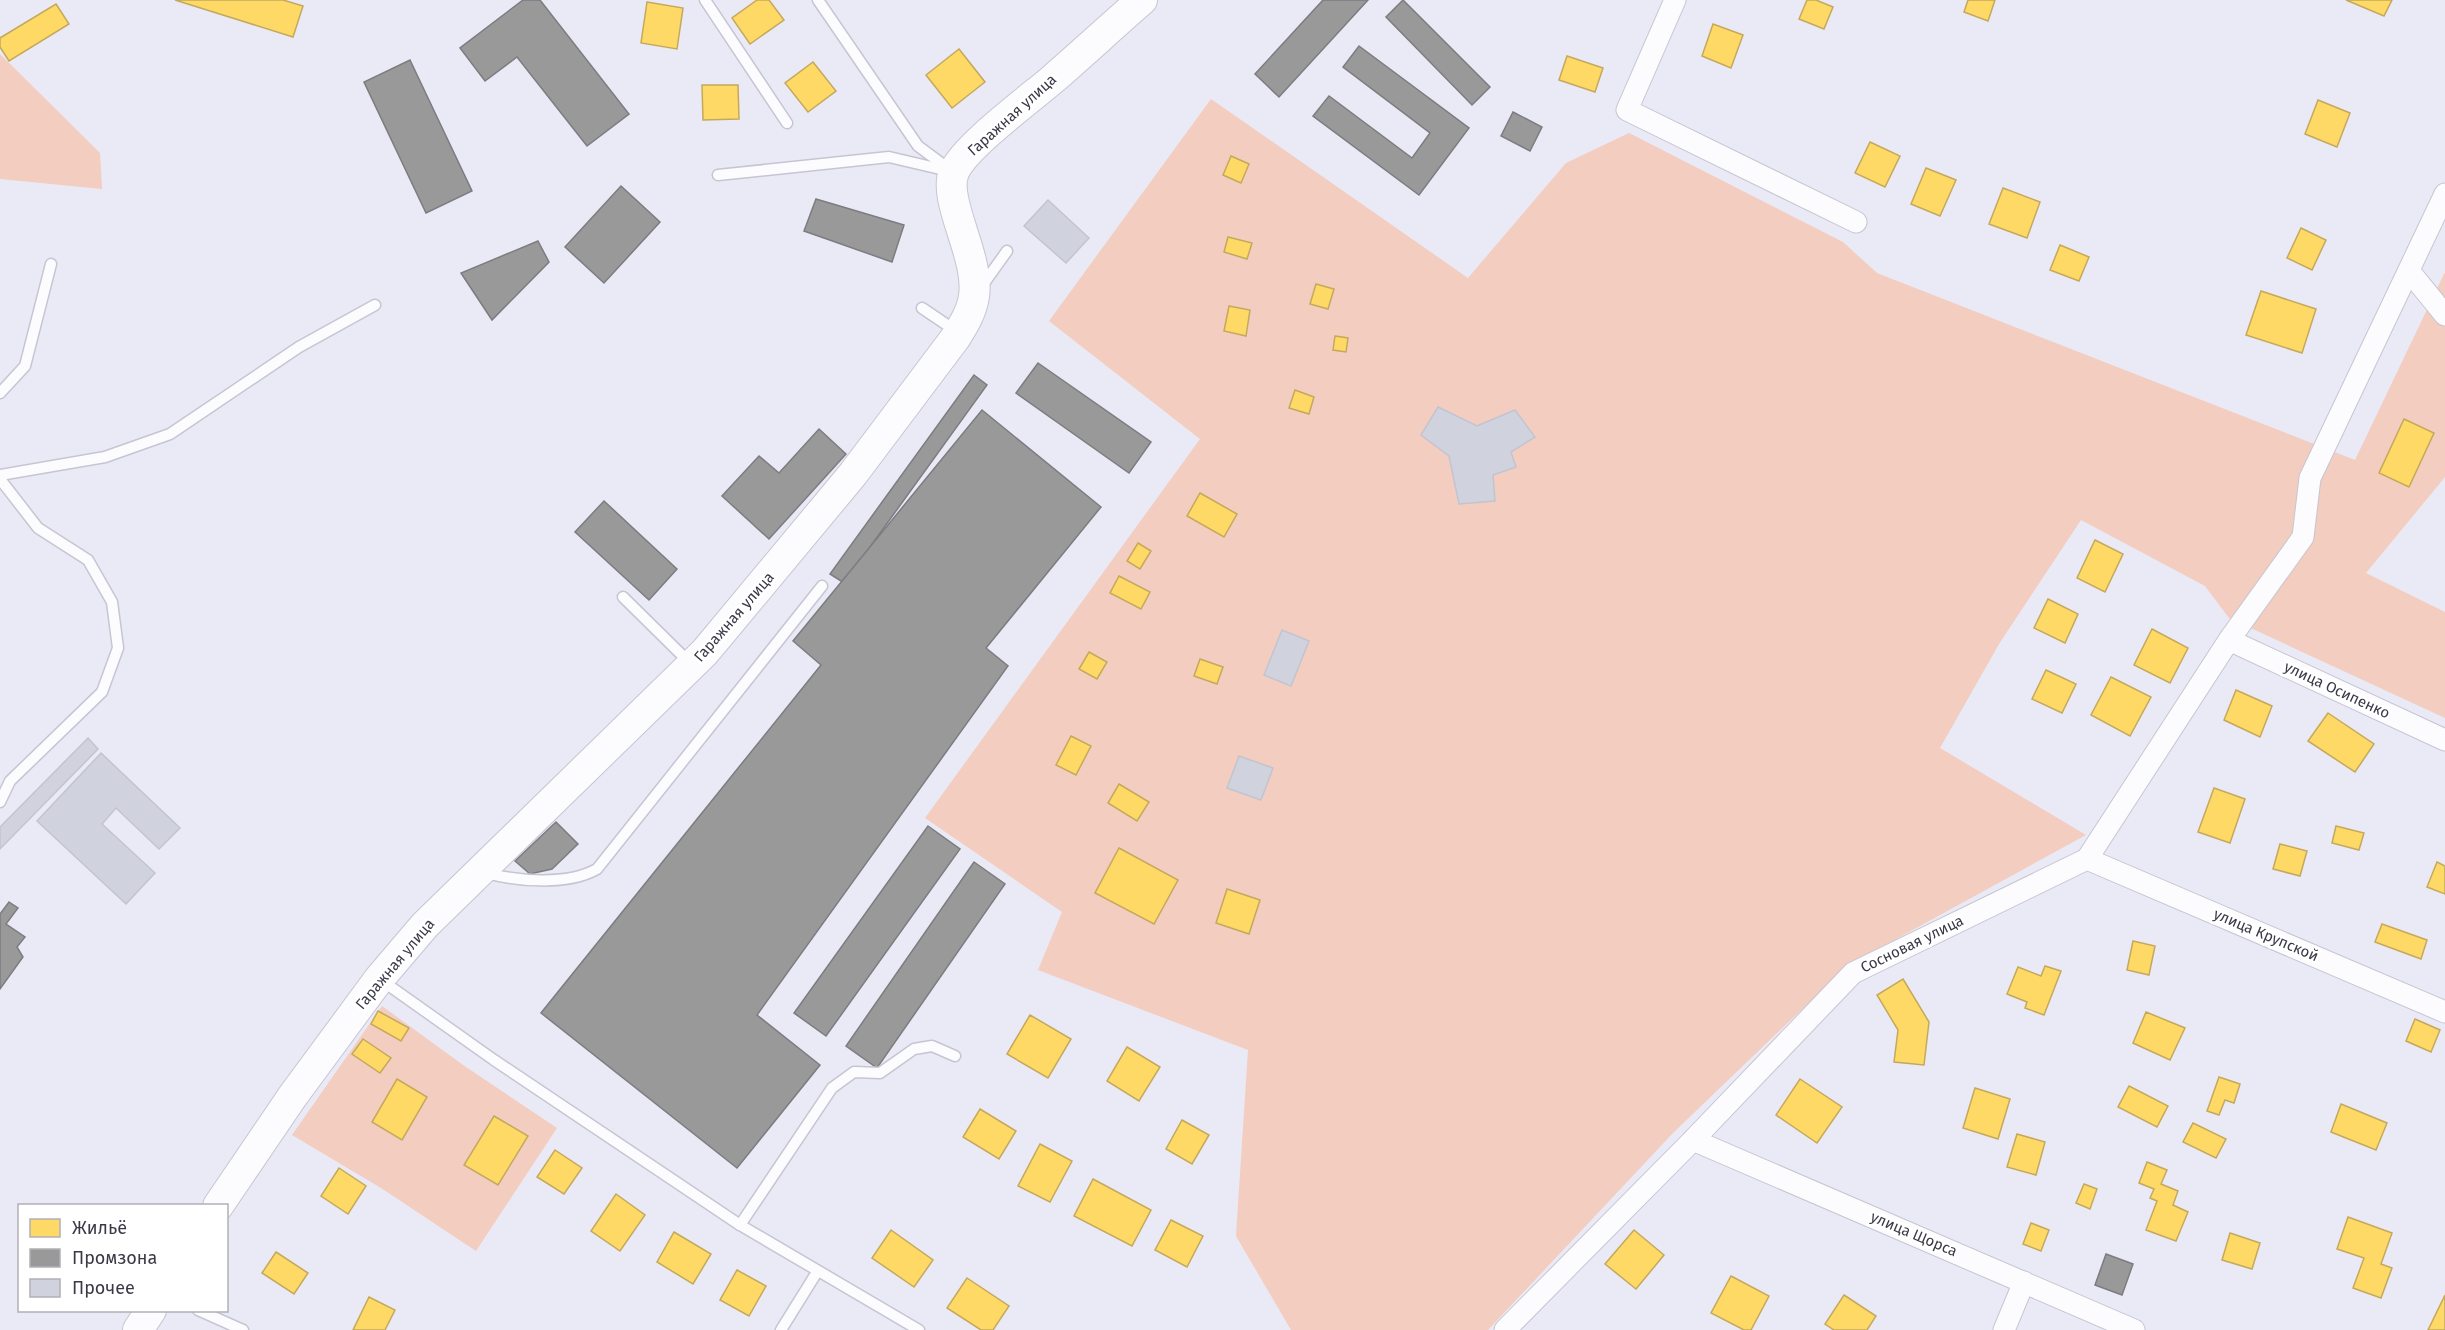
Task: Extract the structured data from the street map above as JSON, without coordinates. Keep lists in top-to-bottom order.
{
  "streets": {
    "street": [
      "Гаражная улица",
      "улица Осипенко",
      "улица Крупской",
      "Сосновая улица",
      "улица Щорса"
    ]
  },
  "crossings": [
    ["улица Крупской", "Сосновая улица"],
    ["Сосновая улица", "улица Щорса"]
  ],
  "legend": ["Жильё", "Промзона", "Прочее"]
}
